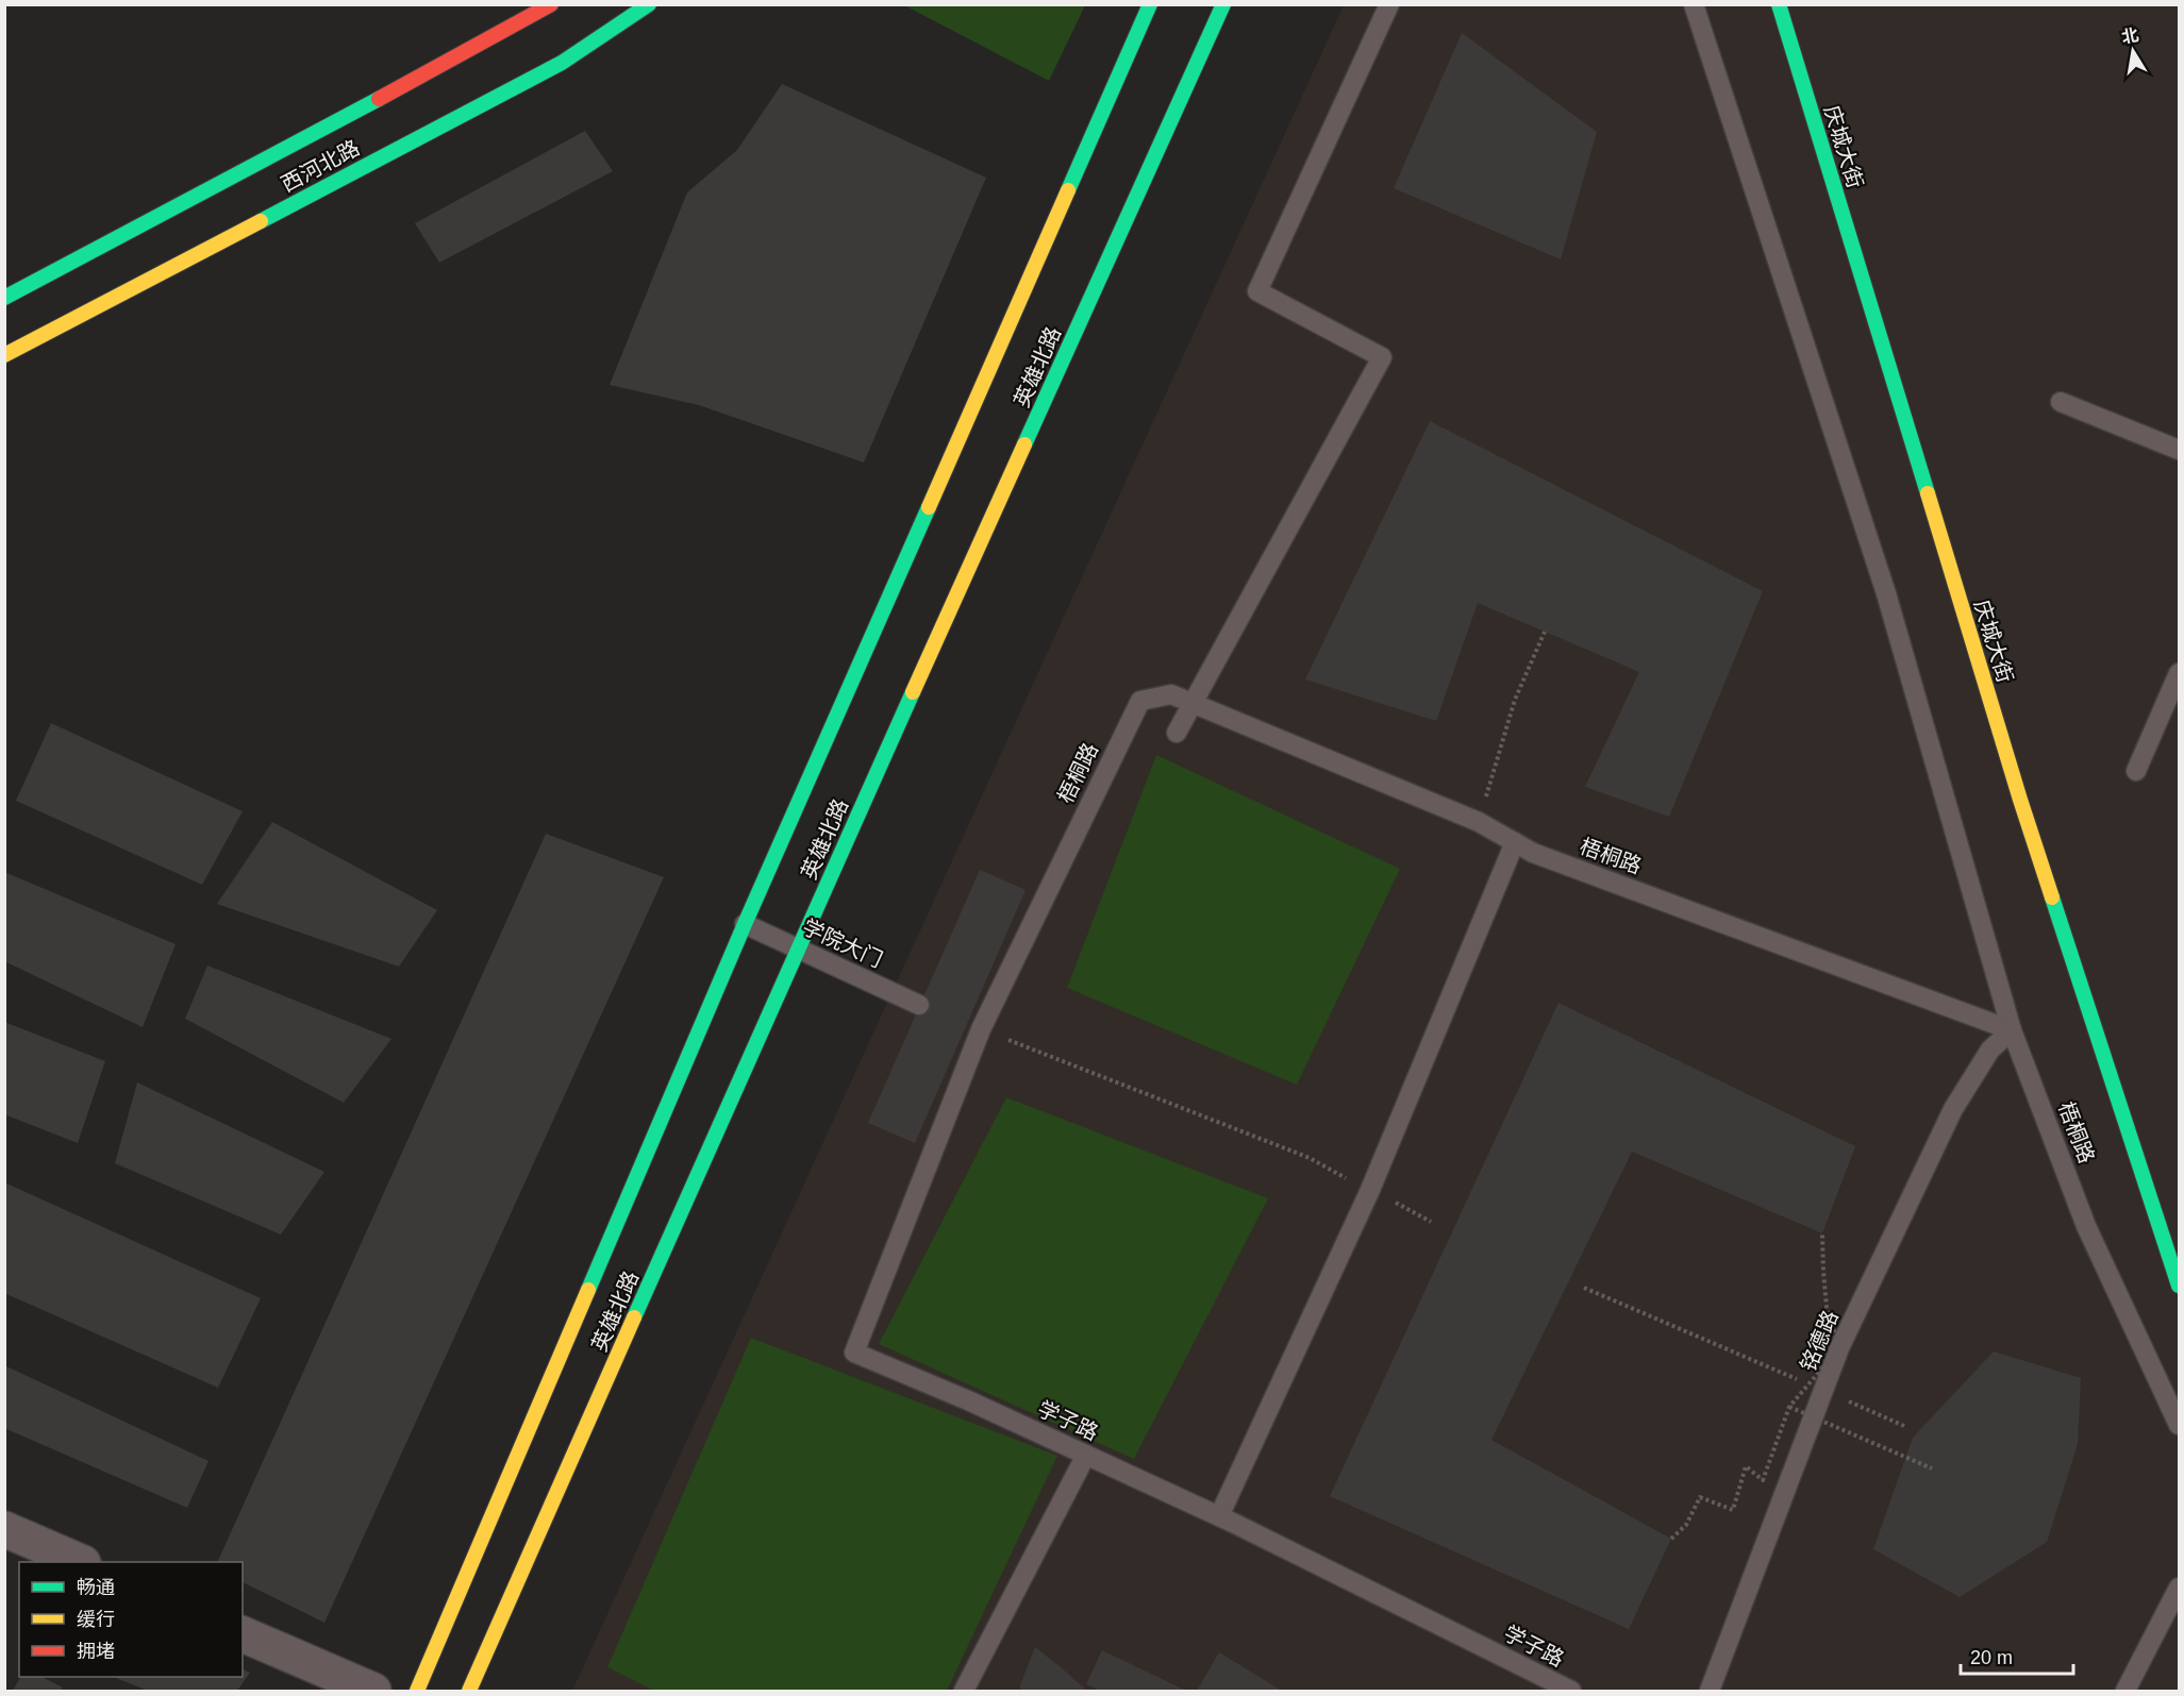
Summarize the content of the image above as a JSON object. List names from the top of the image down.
{
  "streets": {
    "main road": ["庆城大街", "西河北路", "英雄北路"],
    "lane": [
      "梧桐路",
      "学院大门",
      "铭德路",
      "学子路"
    ]
  },
  "crossings": [
    ["英雄北路", "学院大门"],
    ["梧桐路", "铭德路"],
    ["梧桐路", "学子路"]
  ],
  "legend": ["畅通", "缓行", "拥堵"],
  "scale_bar": "20 m",
  "north": "top"
}
